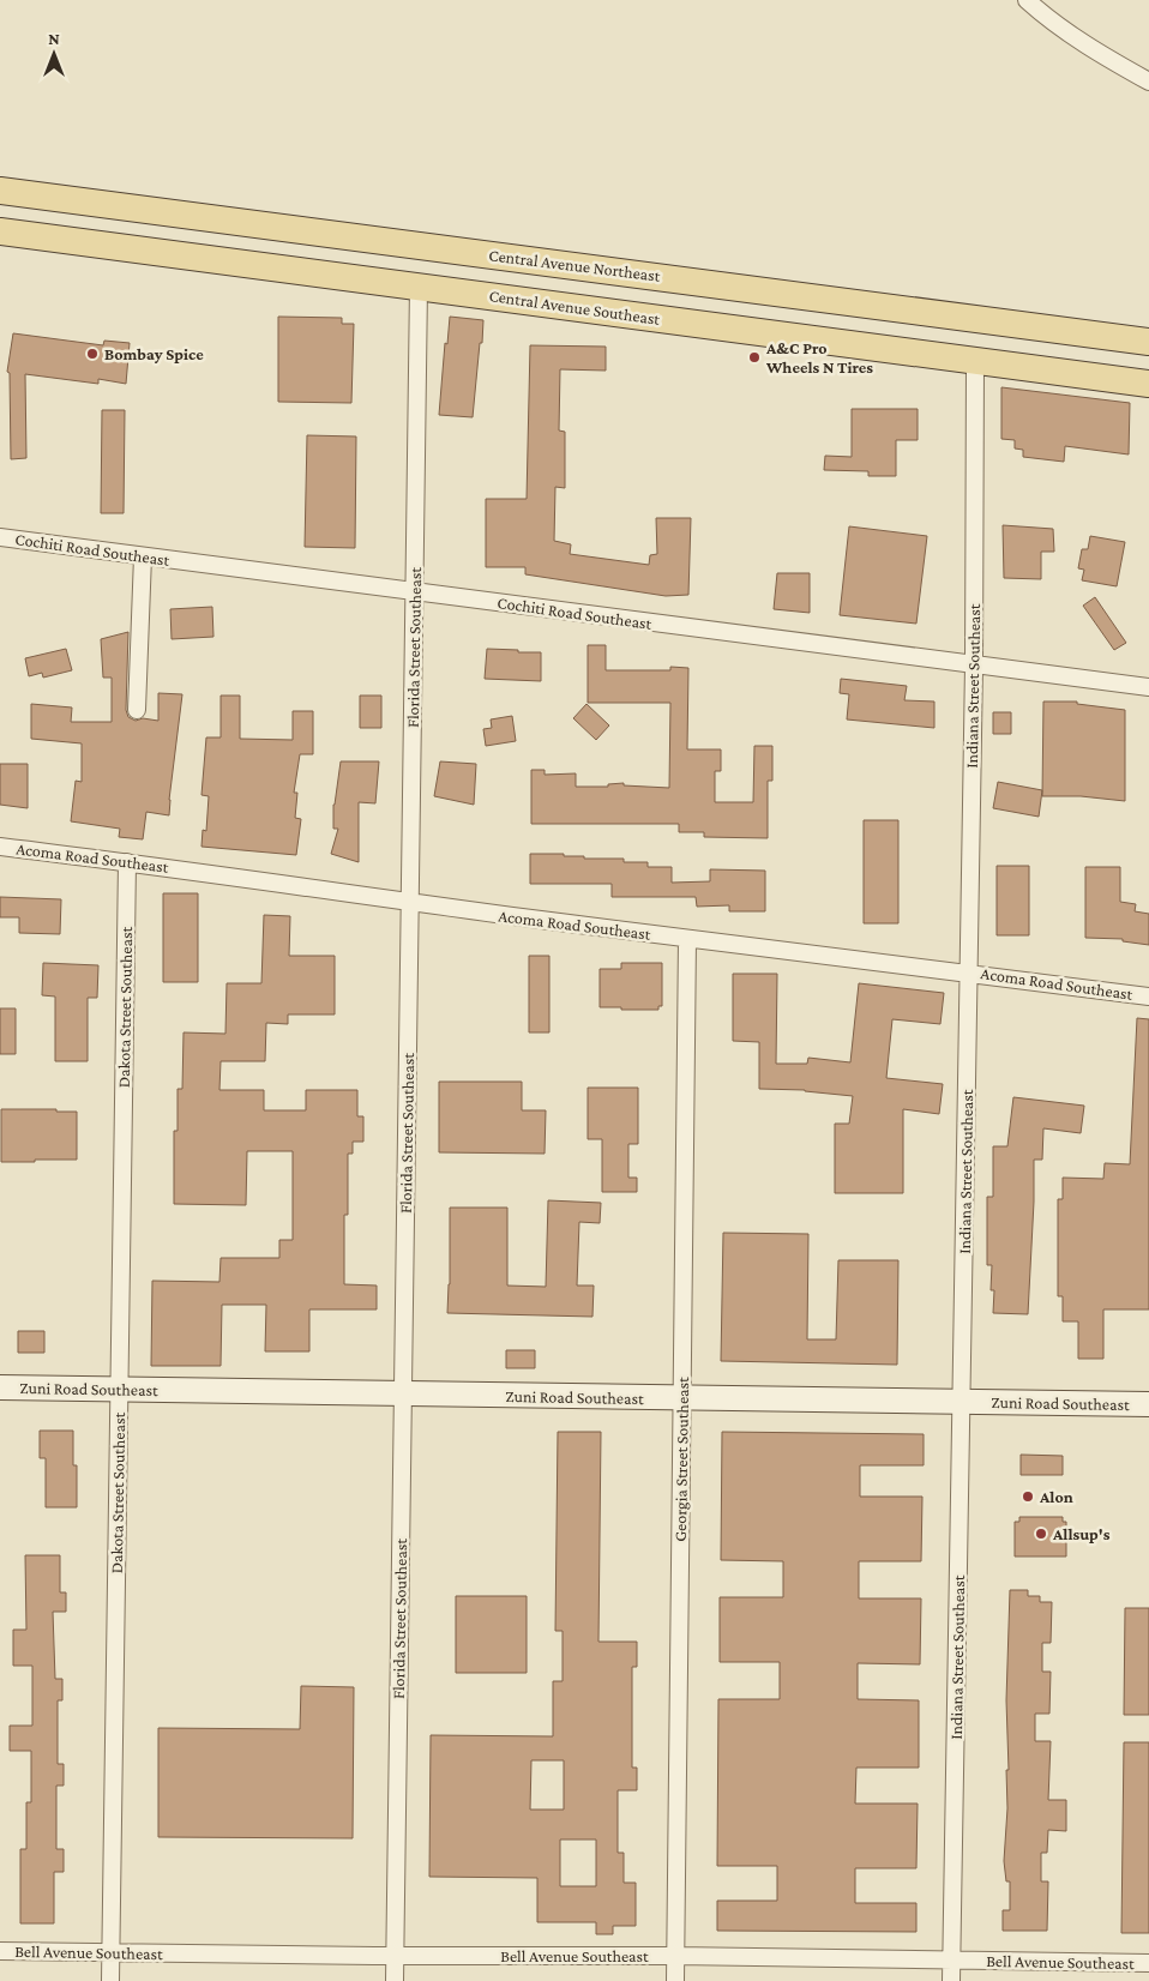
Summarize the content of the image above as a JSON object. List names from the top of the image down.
{
  "streets": {
    "main road": ["Central Avenue Northeast", "Central Avenue Southeast"],
    "street": [
      "Cochiti Road Southeast",
      "Florida Street Southeast",
      "Indiana Street Southeast",
      "Acoma Road Southeast",
      "Dakota Street Southeast",
      "Zuni Road Southeast",
      "Georgia Street Southeast",
      "Bell Avenue Southeast"
    ]
  },
  "crossings": [
    ["Central Avenue Southeast", "Florida Street Southeast"],
    ["Central Avenue Southeast", "Indiana Street Southeast"],
    ["Cochiti Road Southeast", "Florida Street Southeast"],
    ["Cochiti Road Southeast", "Indiana Street Southeast"],
    ["Florida Street Southeast", "Acoma Road Southeast"],
    ["Florida Street Southeast", "Zuni Road Southeast"],
    ["Florida Street Southeast", "Bell Avenue Southeast"],
    ["Indiana Street Southeast", "Acoma Road Southeast"],
    ["Indiana Street Southeast", "Zuni Road Southeast"],
    ["Indiana Street Southeast", "Bell Avenue Southeast"],
    ["Acoma Road Southeast", "Dakota Street Southeast"],
    ["Acoma Road Southeast", "Georgia Street Southeast"],
    ["Dakota Street Southeast", "Zuni Road Southeast"],
    ["Dakota Street Southeast", "Bell Avenue Southeast"],
    ["Zuni Road Southeast", "Georgia Street Southeast"],
    ["Georgia Street Southeast", "Bell Avenue Southeast"]
  ],
  "places": [
    "Bombay Spice",
    "A&C Pro Wheels N Tires",
    "Alon",
    "Allsup's"
  ],
  "north": "top"
}
